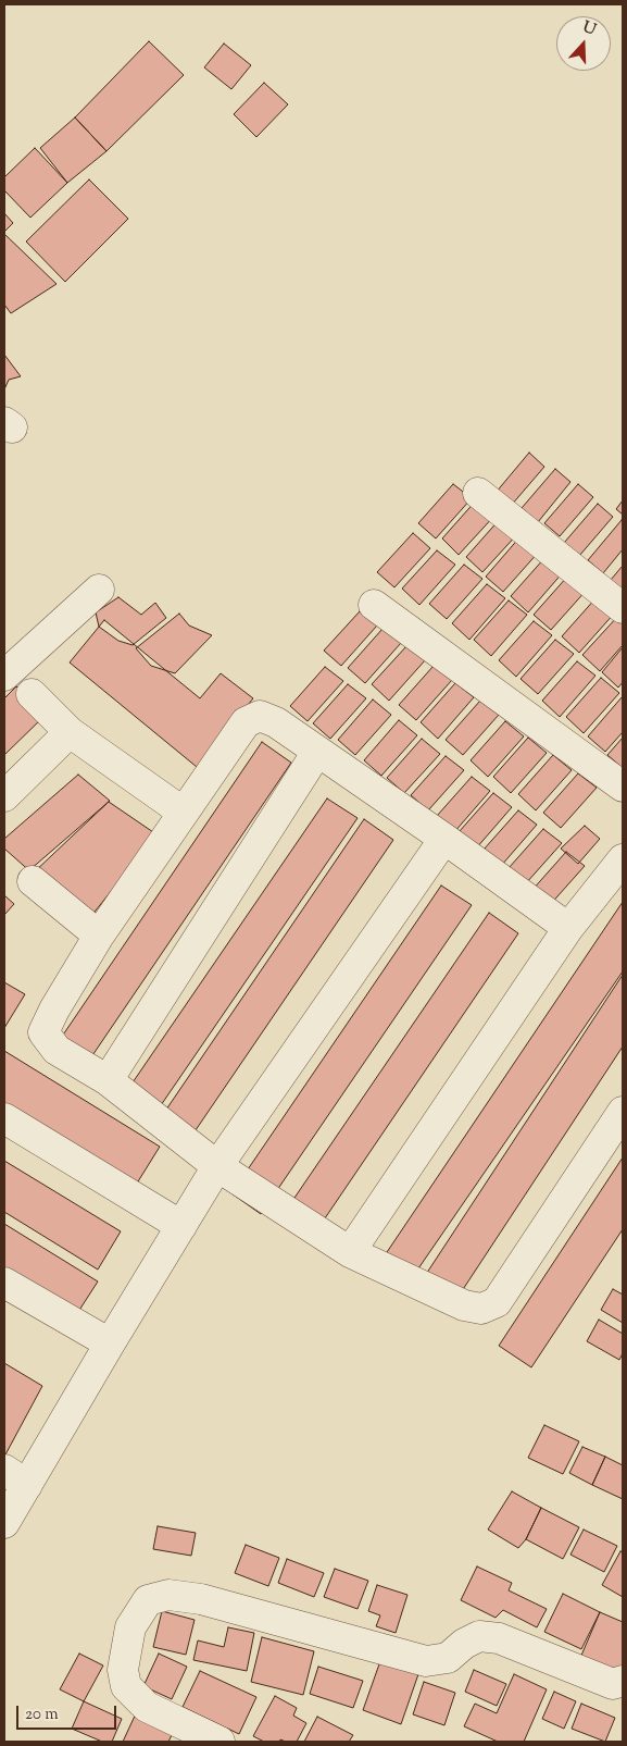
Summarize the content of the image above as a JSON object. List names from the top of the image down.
{
  "scale_bar": "20 m",
  "north": "top"
}
